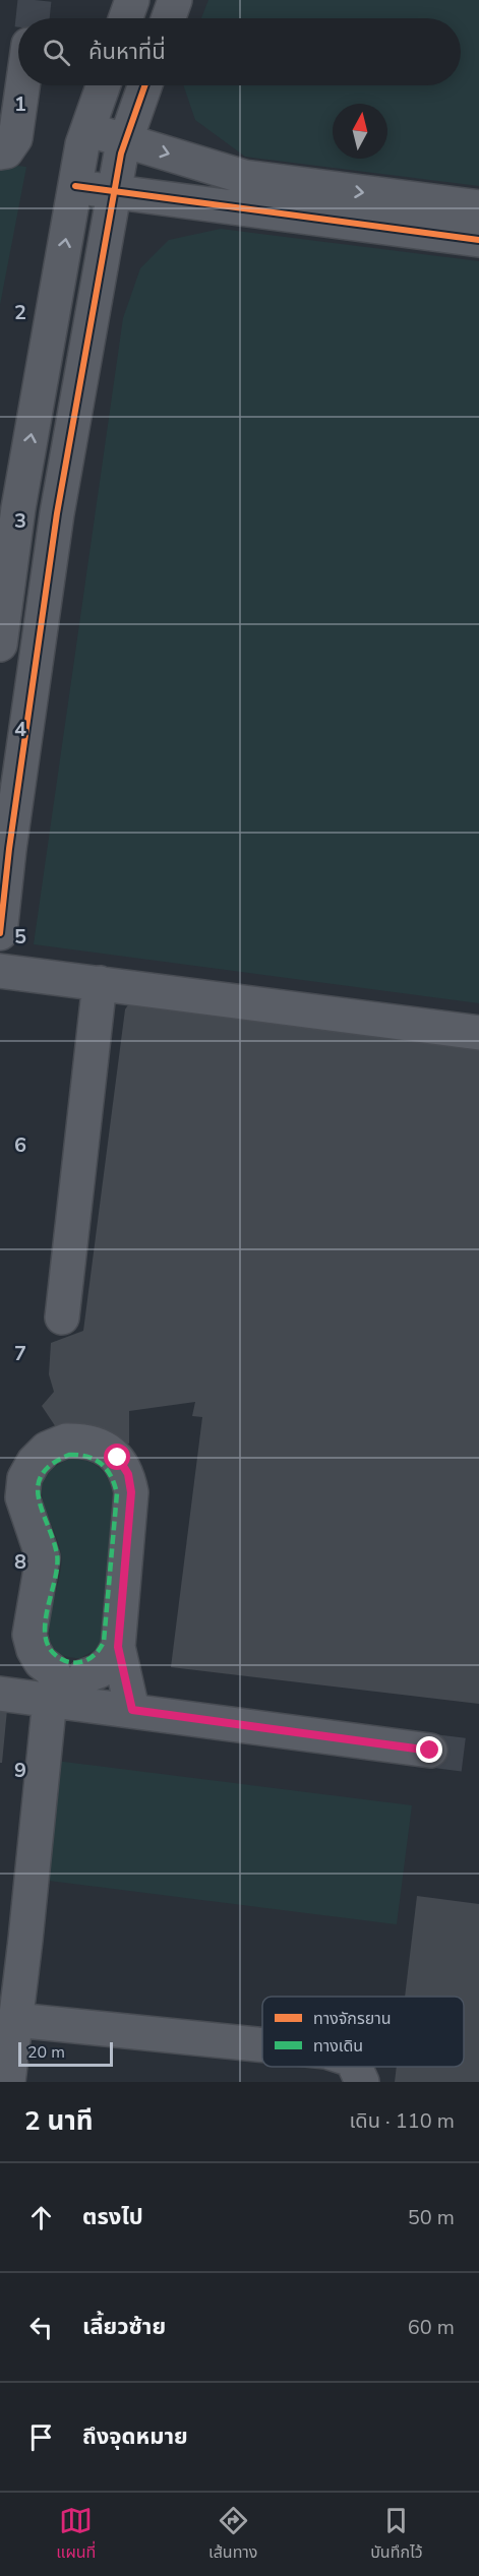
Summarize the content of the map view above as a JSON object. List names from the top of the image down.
{
  "legend": ["ทางจักรยาน", "ทางเดิน"],
  "scale_bar": "20 m",
  "north": "top",
  "page": {
    "search": "ค้นหาที่นี่",
    "scale": "20 m",
    "heading": ["2 นาที", "เดิน · 110 m"],
    "list": [
      ["ตรงไป", "50 m"],
      ["เลี้ยวซ้าย", "60 m"],
      "ถึงจุดหมาย"
    ],
    "nav": ["แผนที่", "เส้นทาง", "บันทึกไว้"]
  },
  "grid": {
    "rows": [
      "1",
      "2",
      "3",
      "4",
      "5",
      "6",
      "7",
      "8",
      "9"
    ]
  }
}
